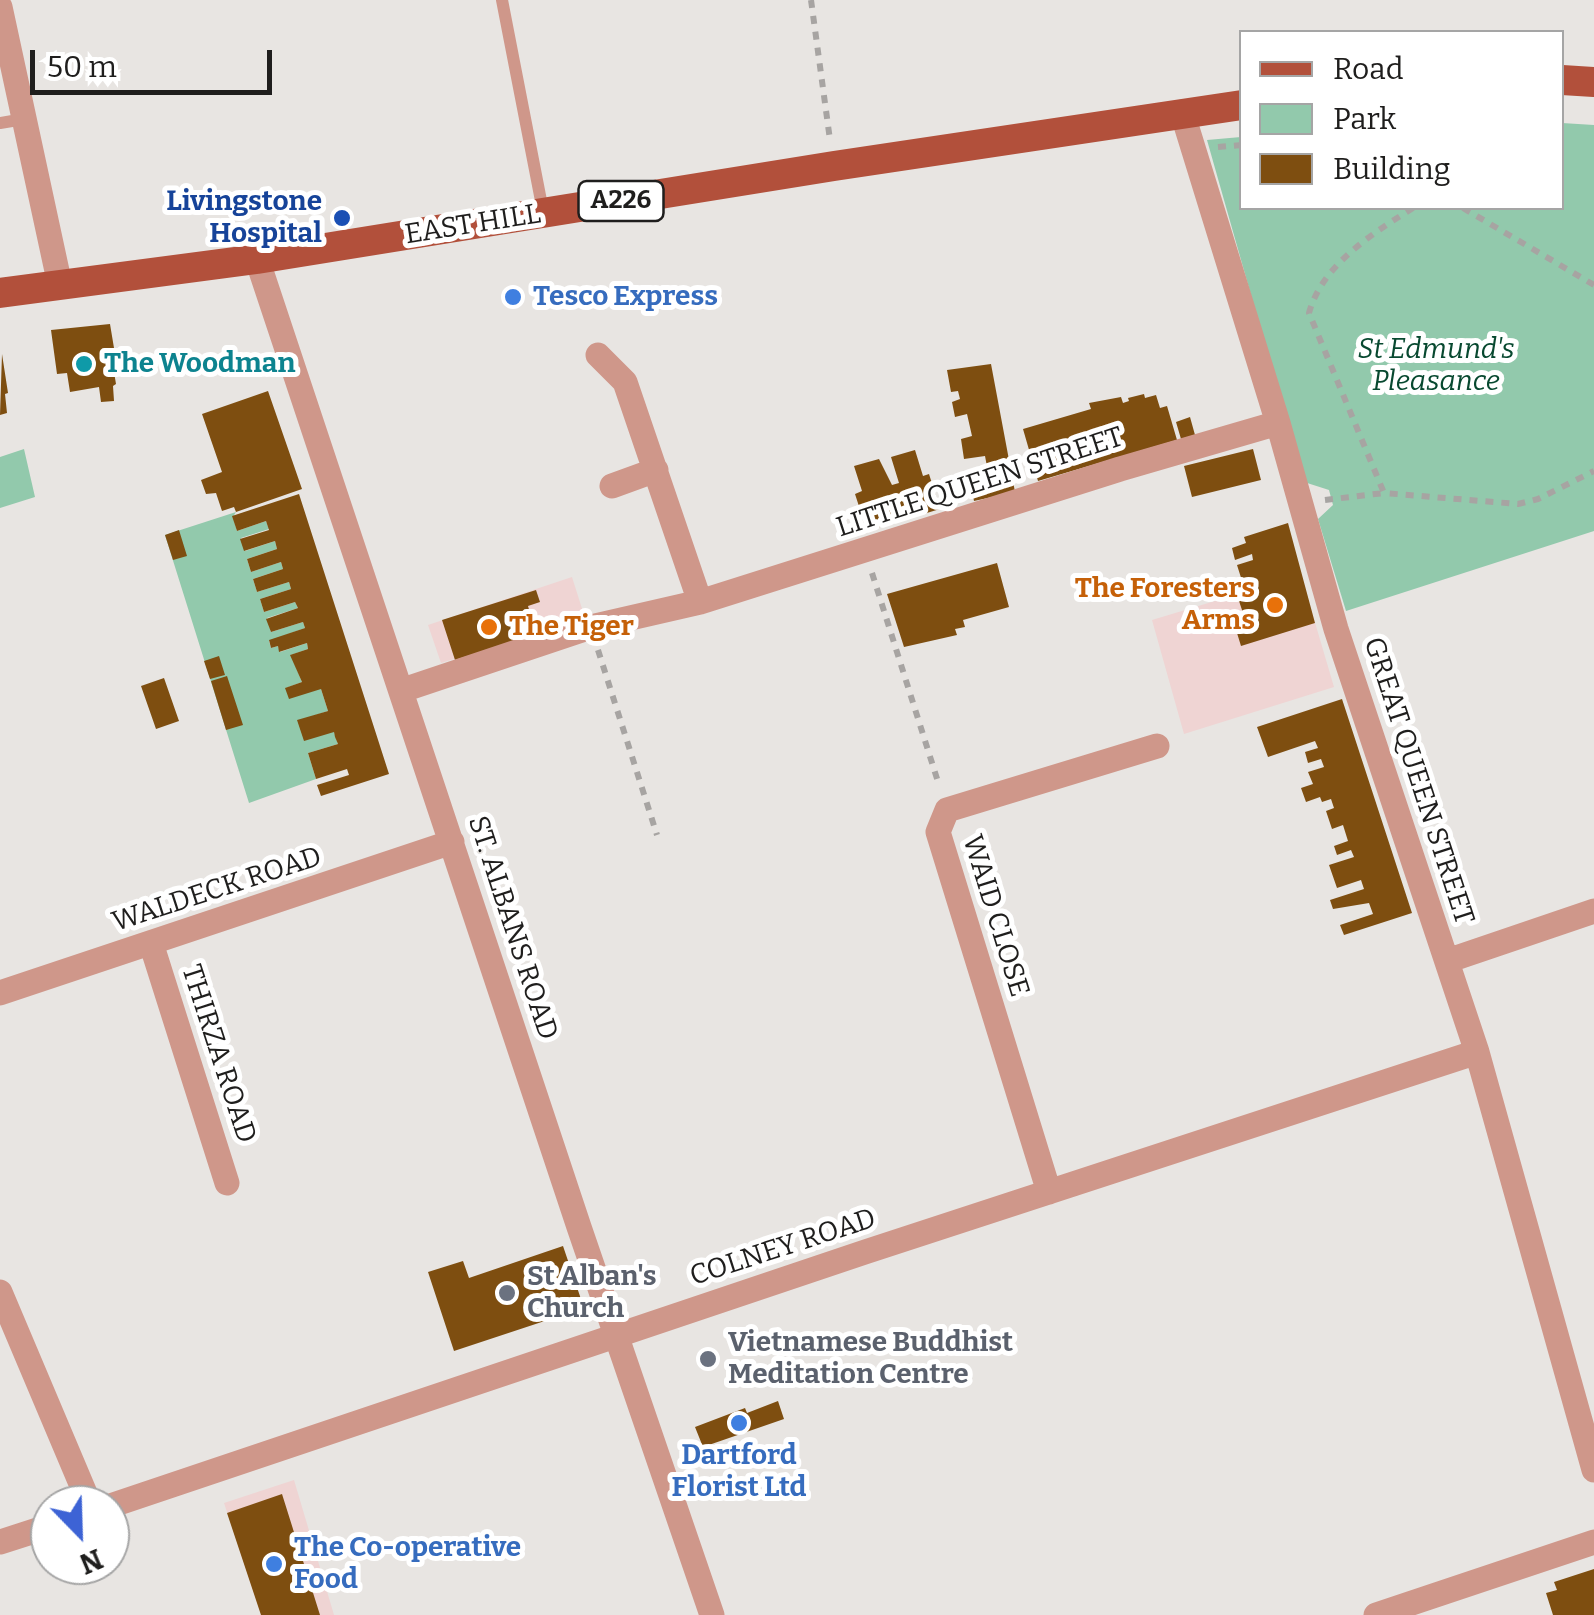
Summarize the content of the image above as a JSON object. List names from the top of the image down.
{
  "streets": {
    "main road": ["A226", "EAST HILL"],
    "street": [
      "LITTLE QUEEN STREET",
      "GREAT QUEEN STREET",
      "WALDECK ROAD",
      "WAID CLOSE",
      "ST. ALBANS ROAD",
      "THIRZA ROAD",
      "COLNEY ROAD"
    ]
  },
  "crossings": [
    ["EAST HILL", "GREAT QUEEN STREET"],
    ["EAST HILL", "ST. ALBANS ROAD"],
    ["LITTLE QUEEN STREET", "GREAT QUEEN STREET"],
    ["LITTLE QUEEN STREET", "ST. ALBANS ROAD"],
    ["GREAT QUEEN STREET", "COLNEY ROAD"],
    ["WALDECK ROAD", "ST. ALBANS ROAD"],
    ["WALDECK ROAD", "THIRZA ROAD"],
    ["WAID CLOSE", "COLNEY ROAD"],
    ["ST. ALBANS ROAD", "COLNEY ROAD"]
  ],
  "parks": ["St Edmund's Pleasance"],
  "places": [
    "Livingstone Hospital",
    "Tesco Express",
    "The Woodman",
    "The Foresters Arms",
    "The Tiger",
    "St Alban's Church",
    "Vietnamese Buddhist Meditation Centre",
    "Dartford Florist Ltd",
    "The Co-operative Food"
  ],
  "legend": ["Road", "Park", "Building"],
  "scale_bar": "50 m",
  "north": "bottom right"
}
